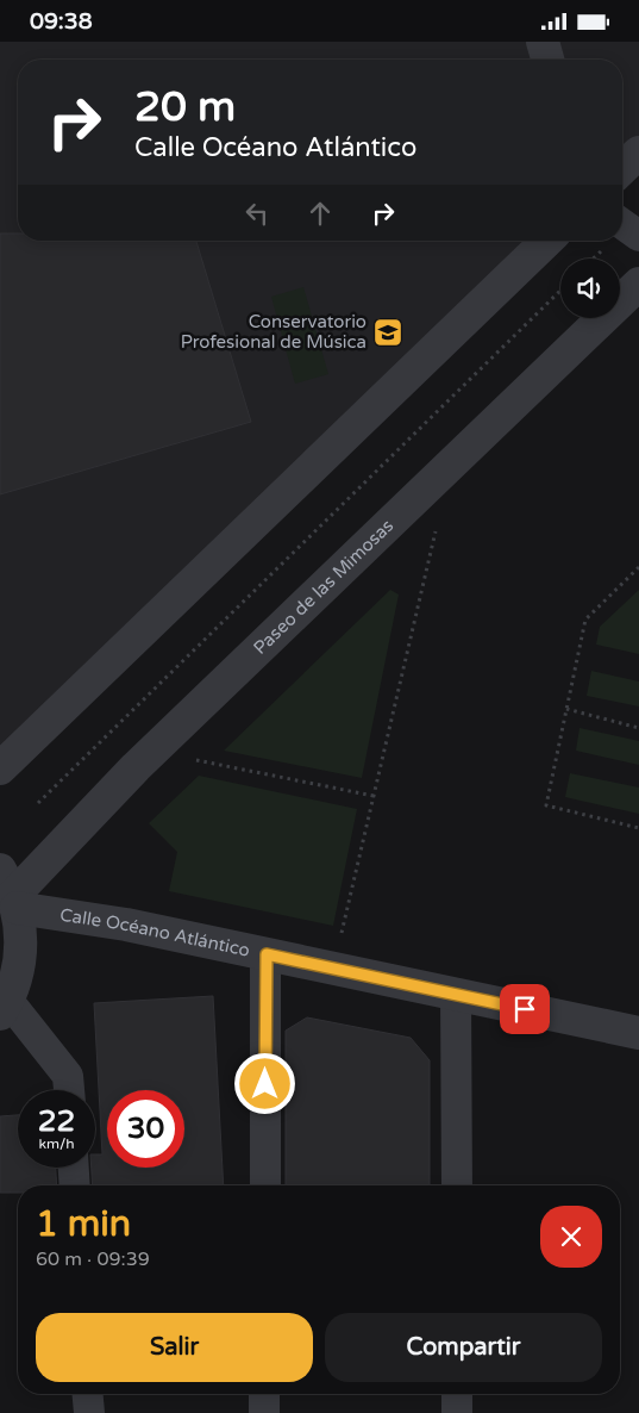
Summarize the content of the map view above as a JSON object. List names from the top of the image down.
{
  "streets": {
    "street": ["Paseo de las Mimosas", "Calle Océano Atlántico"]
  },
  "crossings": [
    ["Paseo de las Mimosas", "Calle Océano Atlántico"]
  ],
  "places": {
    "school or university": ["Conservatorio Profesional de Música"]
  },
  "page": {
    "status": "09:38",
    "turn": ["20 m", "Calle Océano Atlántico"],
    "speed": "22 km/h",
    "limit": "30",
    "heading": ["1 min", "60 m · 09:39"],
    "buttons": ["Salir", "Compartir"]
  }
}
